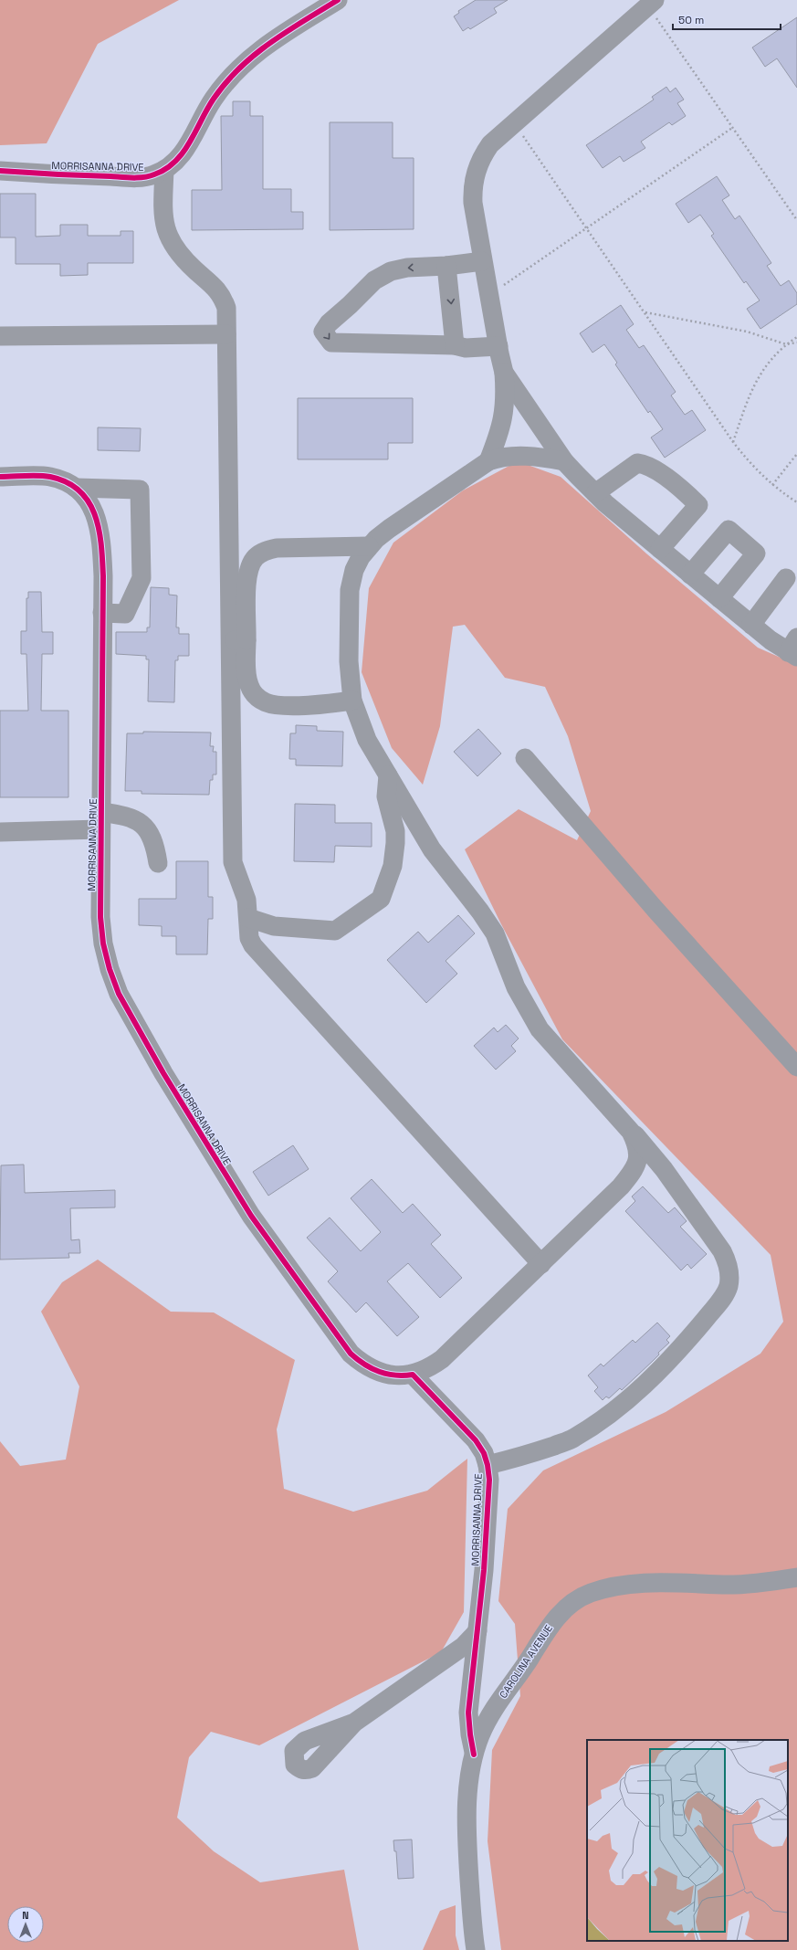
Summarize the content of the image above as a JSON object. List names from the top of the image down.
{
  "streets": {
    "street": ["MORRISANNA DRIVE", "CAROLINA AVENUE"]
  },
  "crossings": [
    ["MORRISANNA DRIVE", "CAROLINA AVENUE"]
  ],
  "scale_bar": "50 m",
  "north": "top"
}
